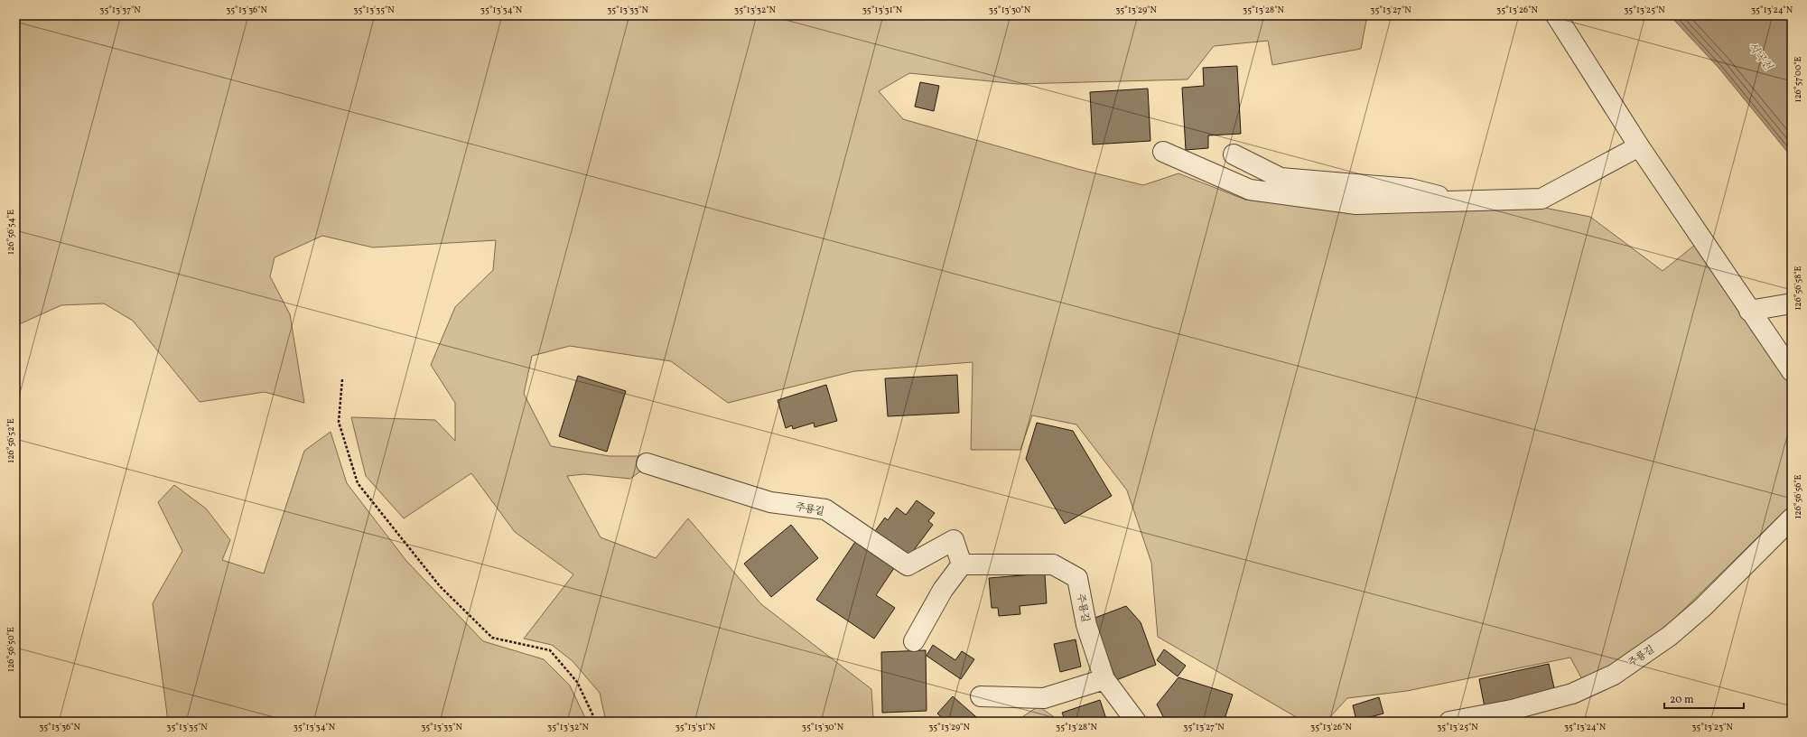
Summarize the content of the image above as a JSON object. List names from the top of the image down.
{
  "streets": {
    "street": ["주룡길"]
  },
  "water": ["석곡천"],
  "scale_bar": "20 m",
  "coordinates": [
    "35°13'37\"N",
    "35°13'36\"N",
    "35°13'35\"N",
    "35°13'34\"N",
    "35°13'33\"N",
    "35°13'32\"N",
    "35°13'31\"N",
    "35°13'30\"N",
    "35°13'29\"N",
    "35°13'28\"N",
    "35°13'27\"N",
    "35°13'26\"N",
    "35°13'25\"N",
    "35°13'24\"N",
    "126°57'00\"E",
    "126°56'54\"E",
    "126°56'58\"E",
    "126°56'52\"E",
    "126°56'56\"E",
    "126°56'50\"E",
    "35°13'23\"N"
  ]
}
